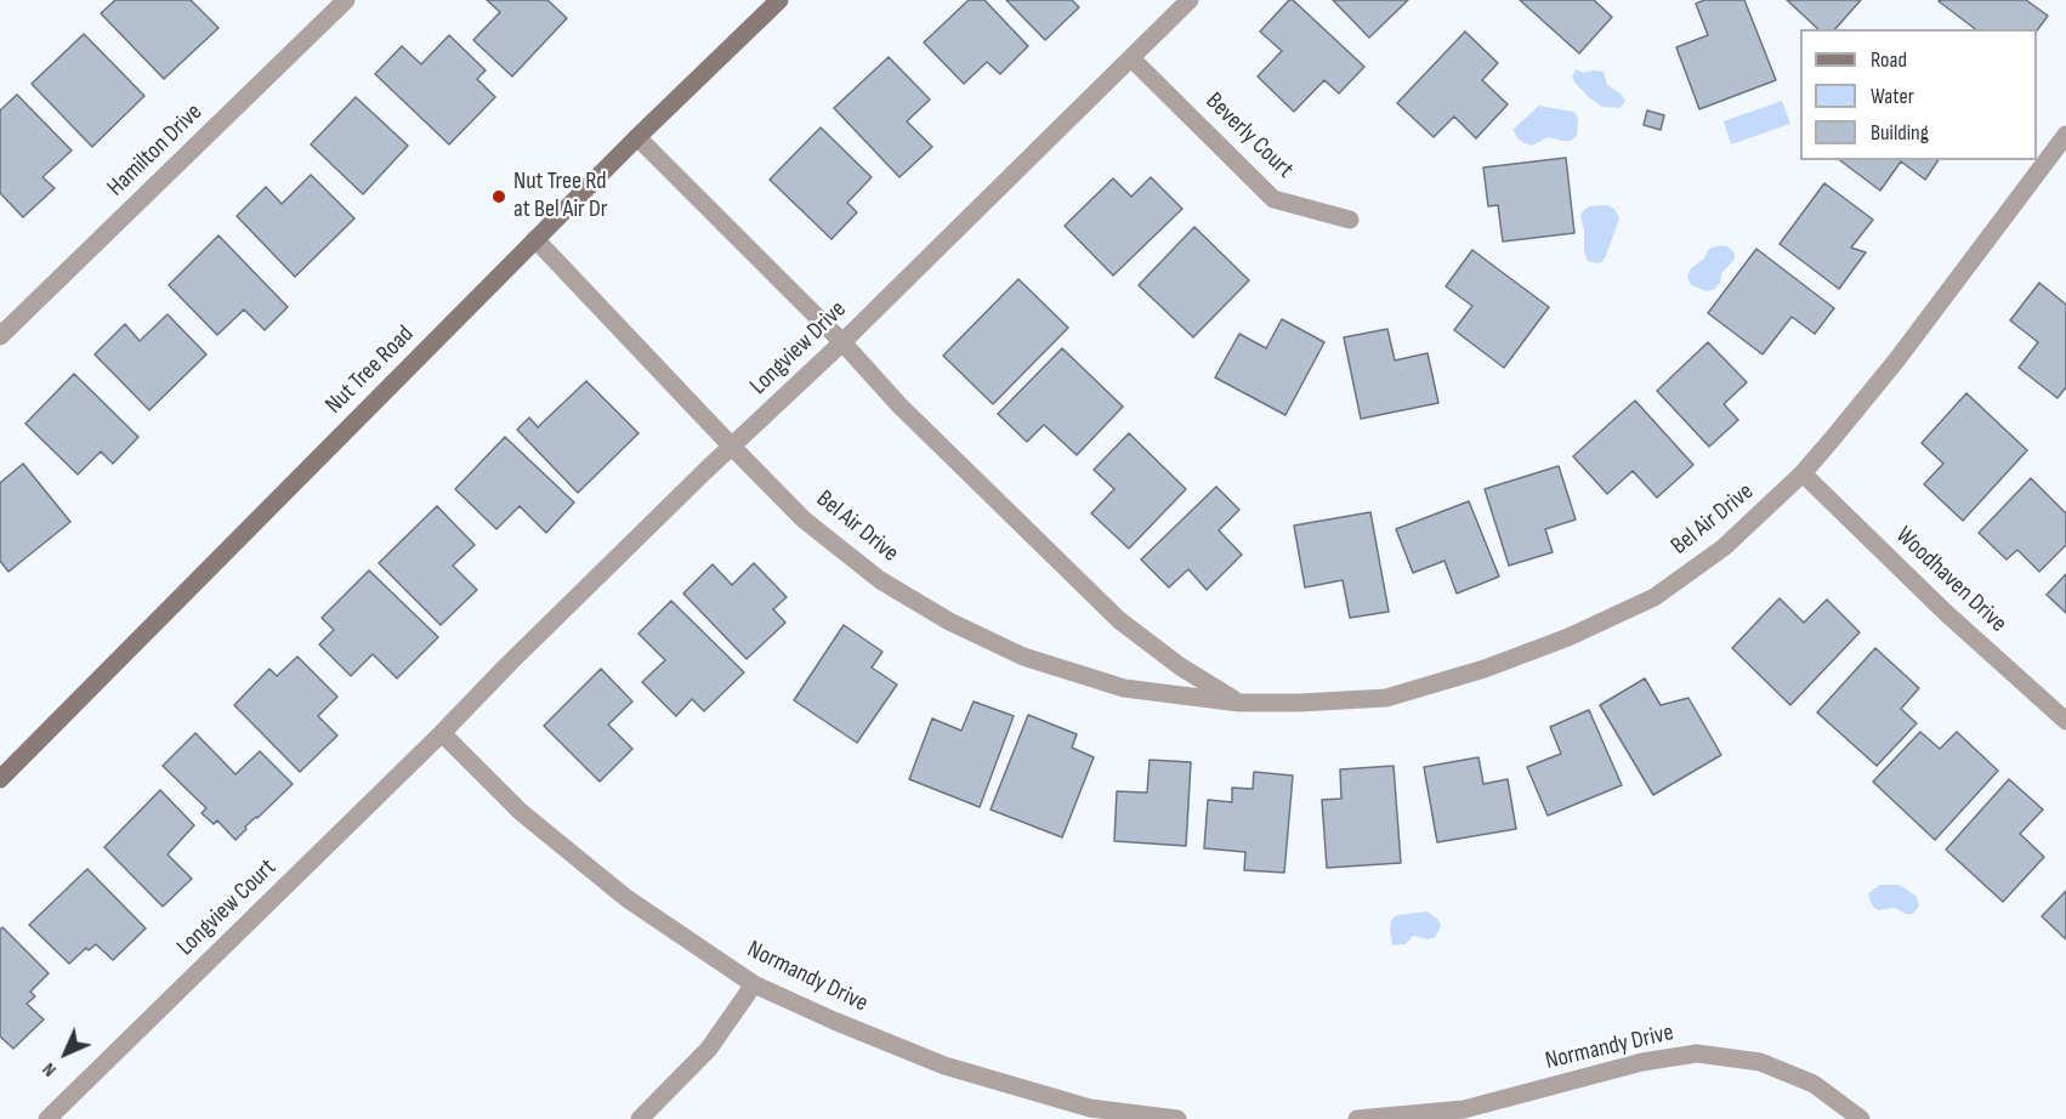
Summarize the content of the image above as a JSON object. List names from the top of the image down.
{
  "streets": {
    "main road": ["Nut Tree Road"],
    "street": [
      "Beverly Court",
      "Hamilton Drive",
      "Longview Drive",
      "Bel Air Drive",
      "Woodhaven Drive",
      "Longview Court",
      "Normandy Drive"
    ]
  },
  "crossings": [
    ["Beverly Court", "Longview Drive"],
    ["Longview Drive", "Bel Air Drive"],
    ["Longview Drive", "Longview Court"],
    ["Longview Drive", "Normandy Drive"],
    ["Nut Tree Road", "Bel Air Drive"],
    ["Bel Air Drive", "Woodhaven Drive"],
    ["Longview Court", "Normandy Drive"]
  ],
  "places": ["Nut Tree Rd at Bel Air Dr"],
  "legend": ["Road", "Water", "Building"],
  "north": "bottom left"
}
